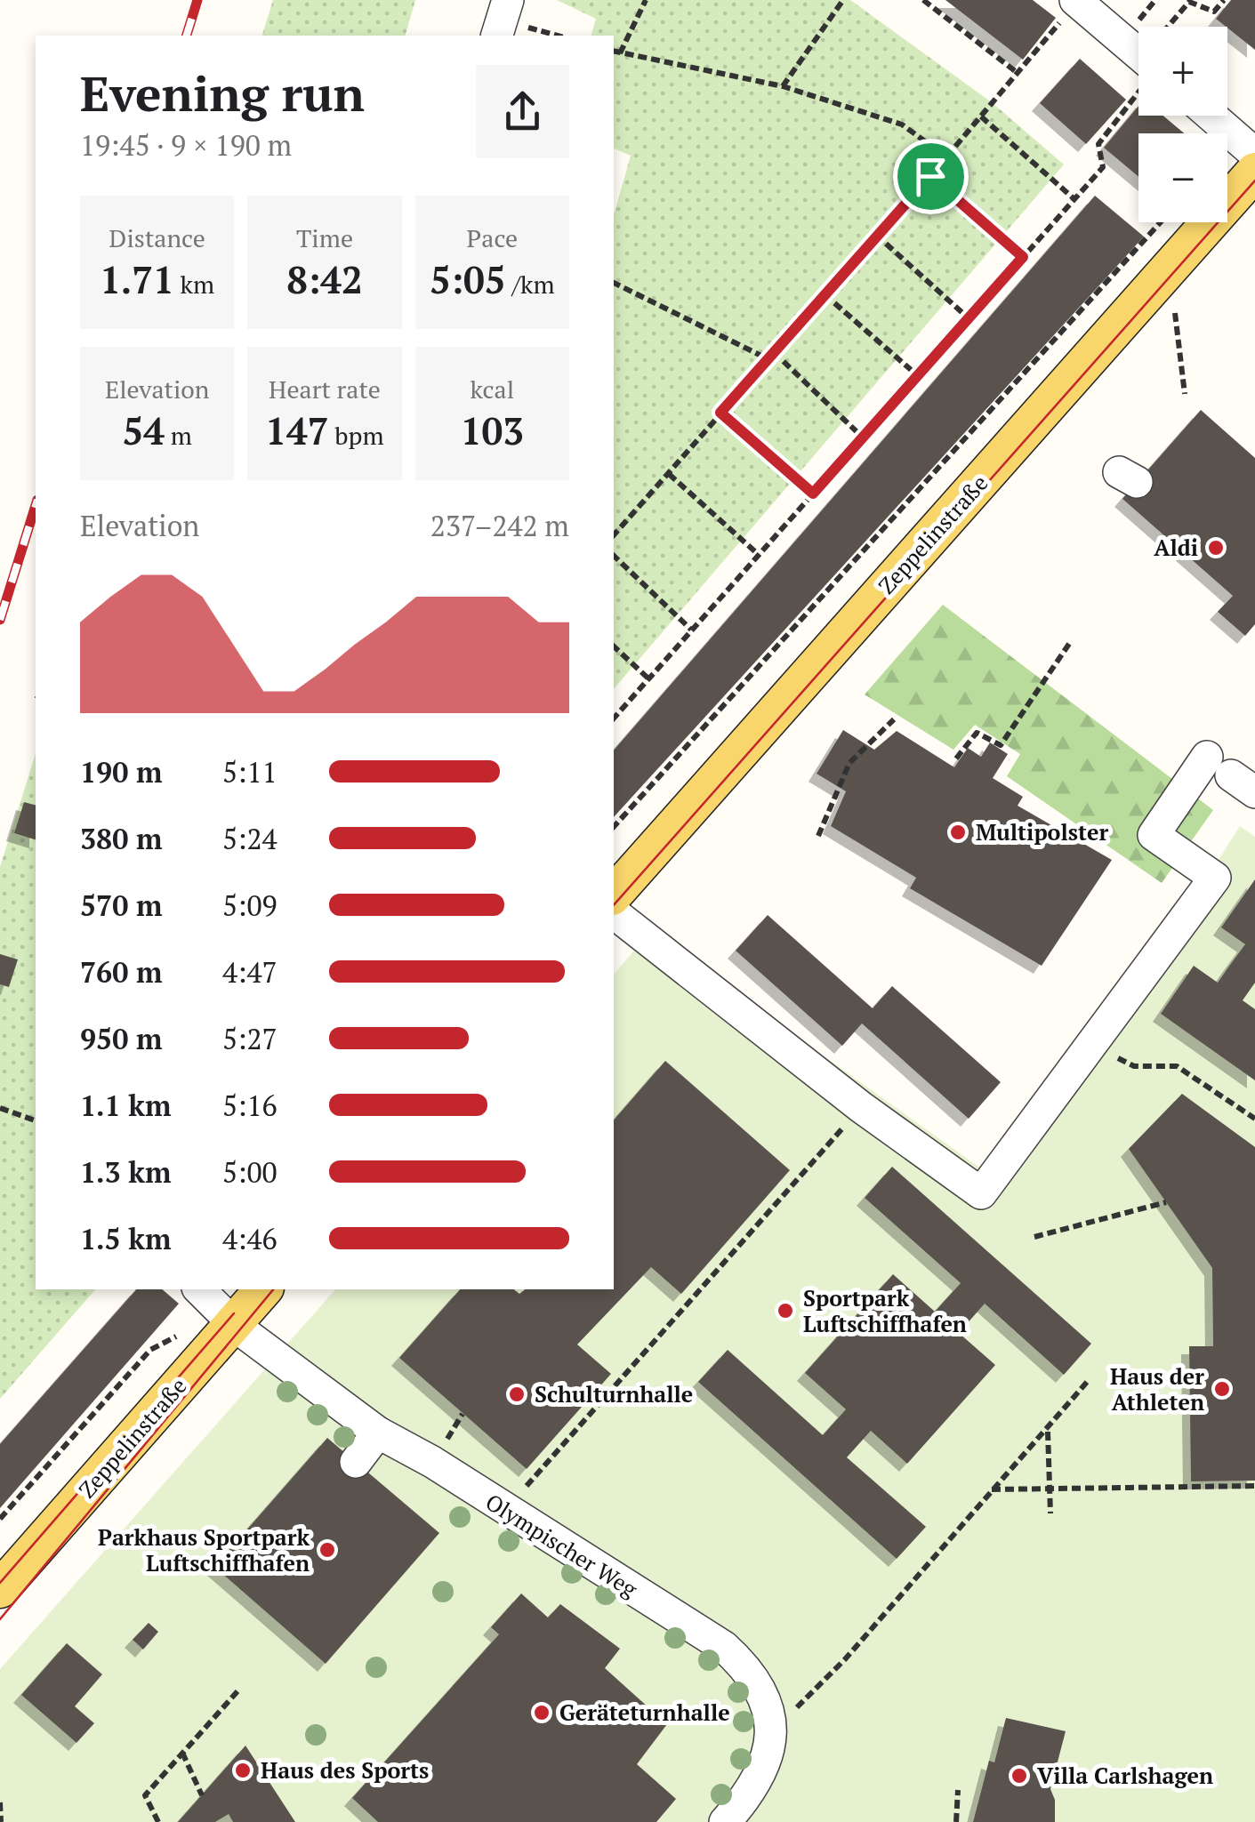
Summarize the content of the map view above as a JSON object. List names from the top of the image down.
{
  "streets": {
    "main road": ["Zeppelinstraße"],
    "street": ["Olympischer Weg"]
  },
  "crossings": [
    ["Zeppelinstraße", "Olympischer Weg"]
  ],
  "places": [
    "Aldi",
    "Multipolster",
    "Sportpark Luftschiffhafen",
    "Haus der Athleten",
    "Schulturnhalle",
    "Parkhaus Sportpark Luftschiffhafen",
    "Geräteturnhalle",
    "Haus des Sports",
    "Villa Carlshagen"
  ],
  "page": {
    "map_buttons": ["+", "−"],
    "heading": ["Evening run", "19:45 · 9 × 190 m"],
    "stats": [
      ["Distance", "1.71 km"],
      ["Time", "8:42"],
      ["Pace", "5:05 /km"],
      ["Elevation", "54 m"],
      ["Heart rate", "147 bpm"],
      ["kcal", "103"]
    ],
    "chart": ["Elevation", "237–242 m"],
    "list": [
      {
        "name": "190 m",
        "note": "5:11"
      },
      {
        "name": "380 m",
        "note": "5:24"
      },
      {
        "name": "570 m",
        "note": "5:09"
      },
      {
        "name": "760 m",
        "note": "4:47"
      },
      {
        "name": "950 m",
        "note": "5:27"
      },
      {
        "name": "1.1 km",
        "note": "5:16"
      },
      {
        "name": "1.3 km",
        "note": "5:00"
      },
      {
        "name": "1.5 km",
        "note": "4:46"
      }
    ]
  }
}
